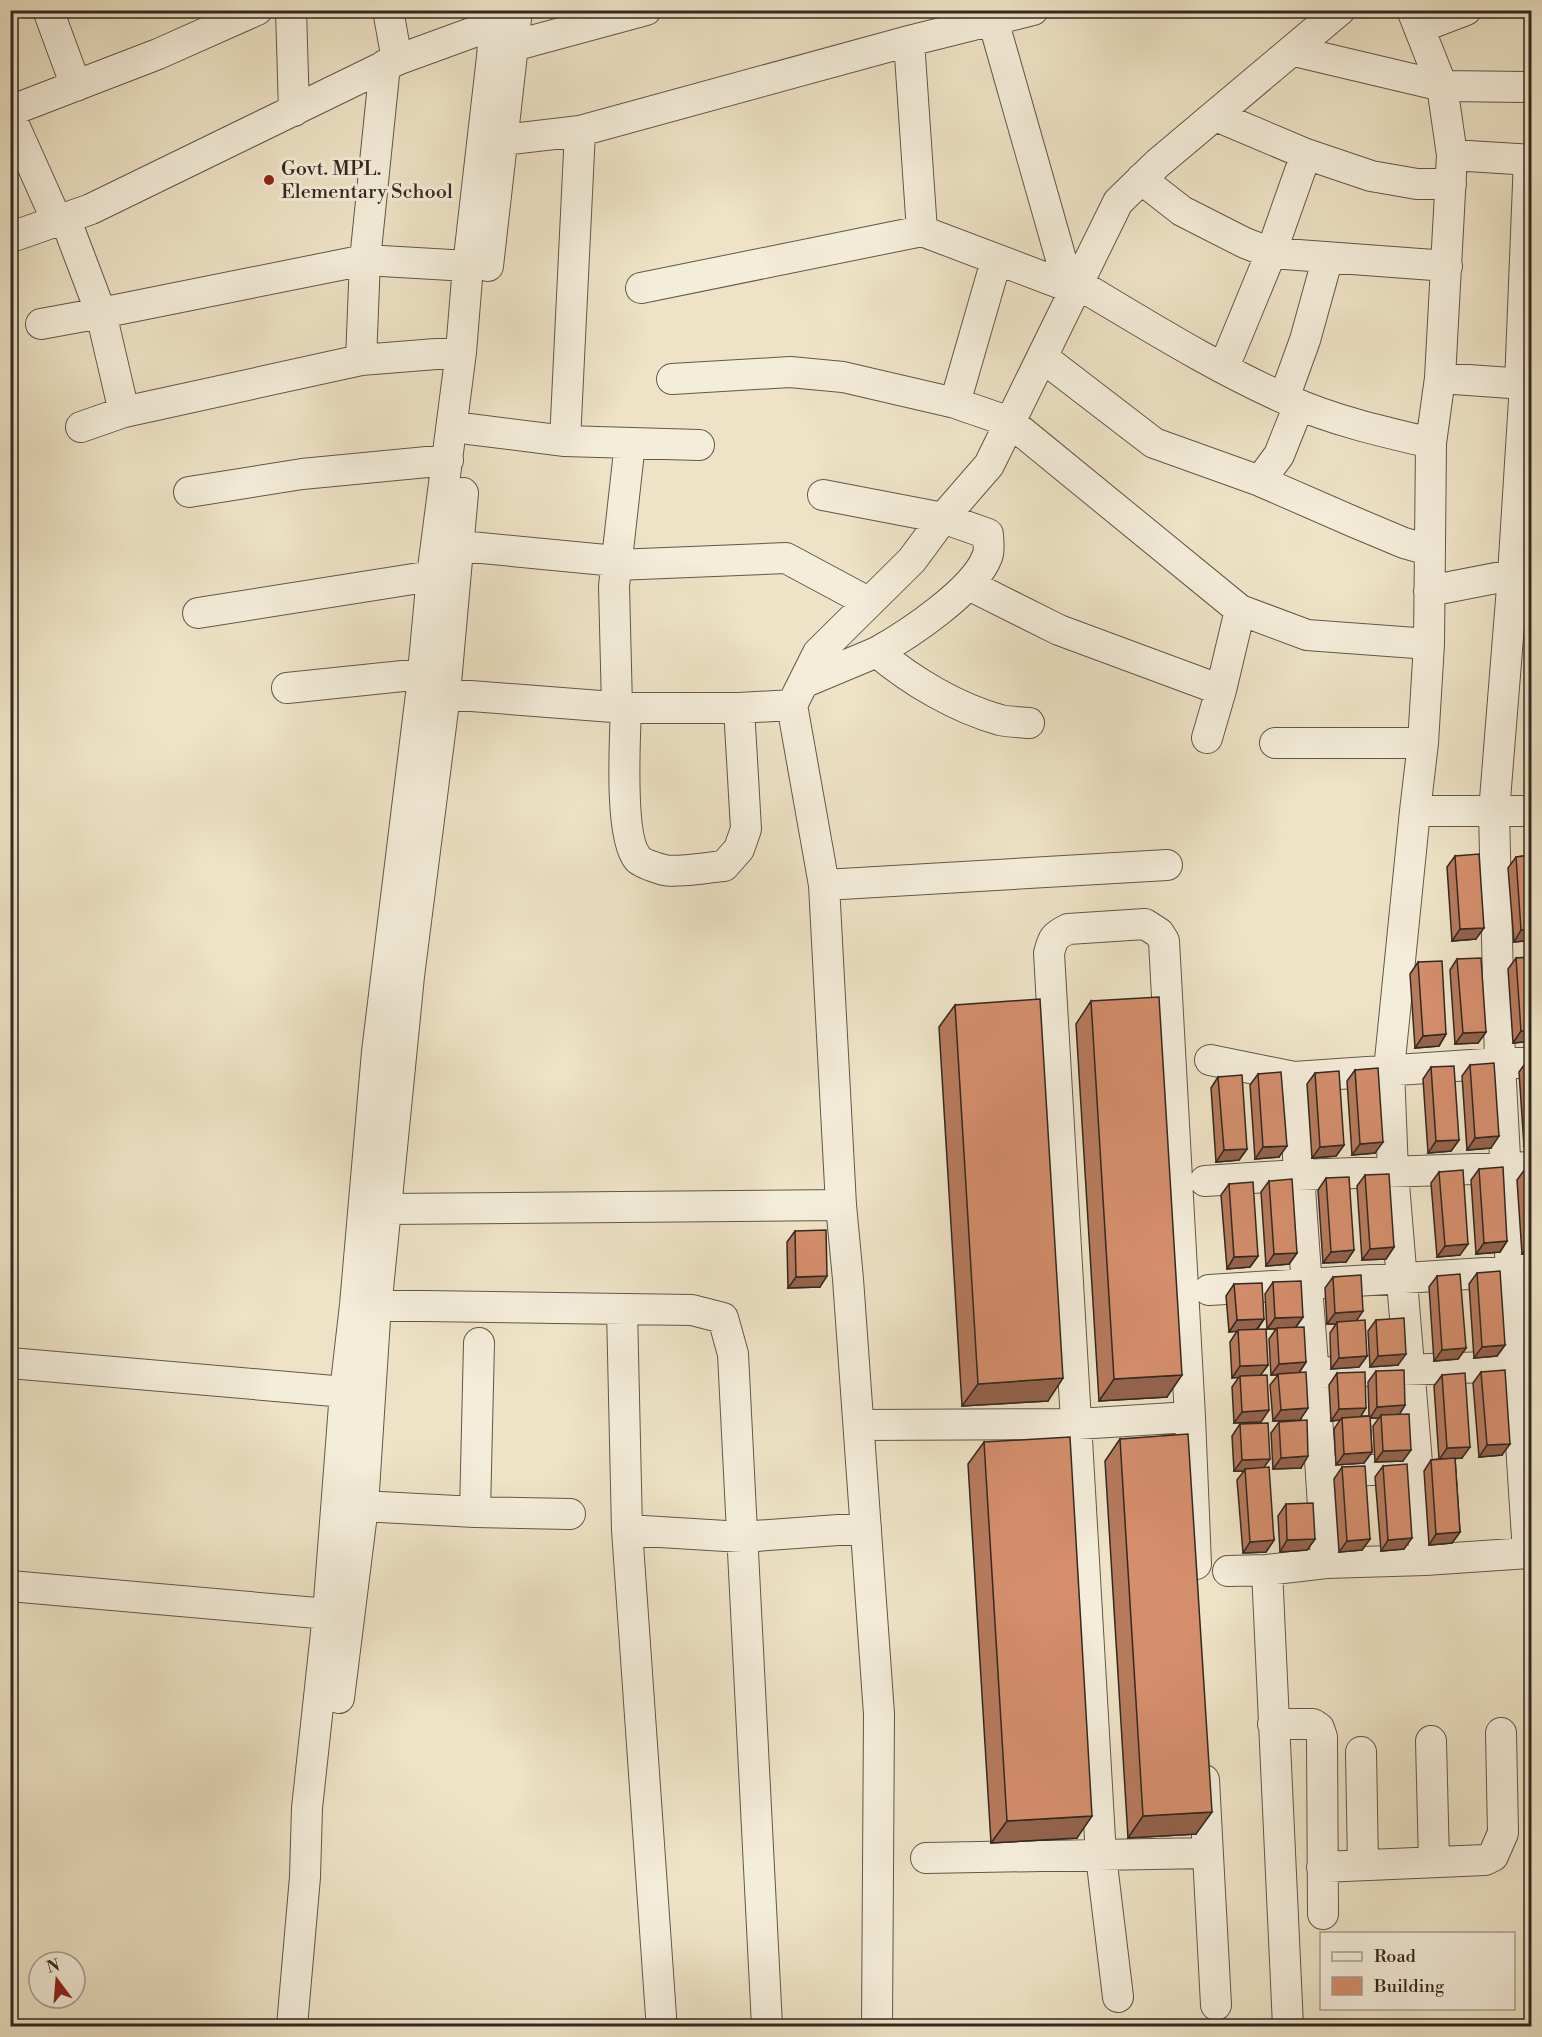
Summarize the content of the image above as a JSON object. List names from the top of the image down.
{
  "places": ["Govt. MPL. Elementary School"],
  "legend": ["Road", "Building"],
  "north": "top"
}
